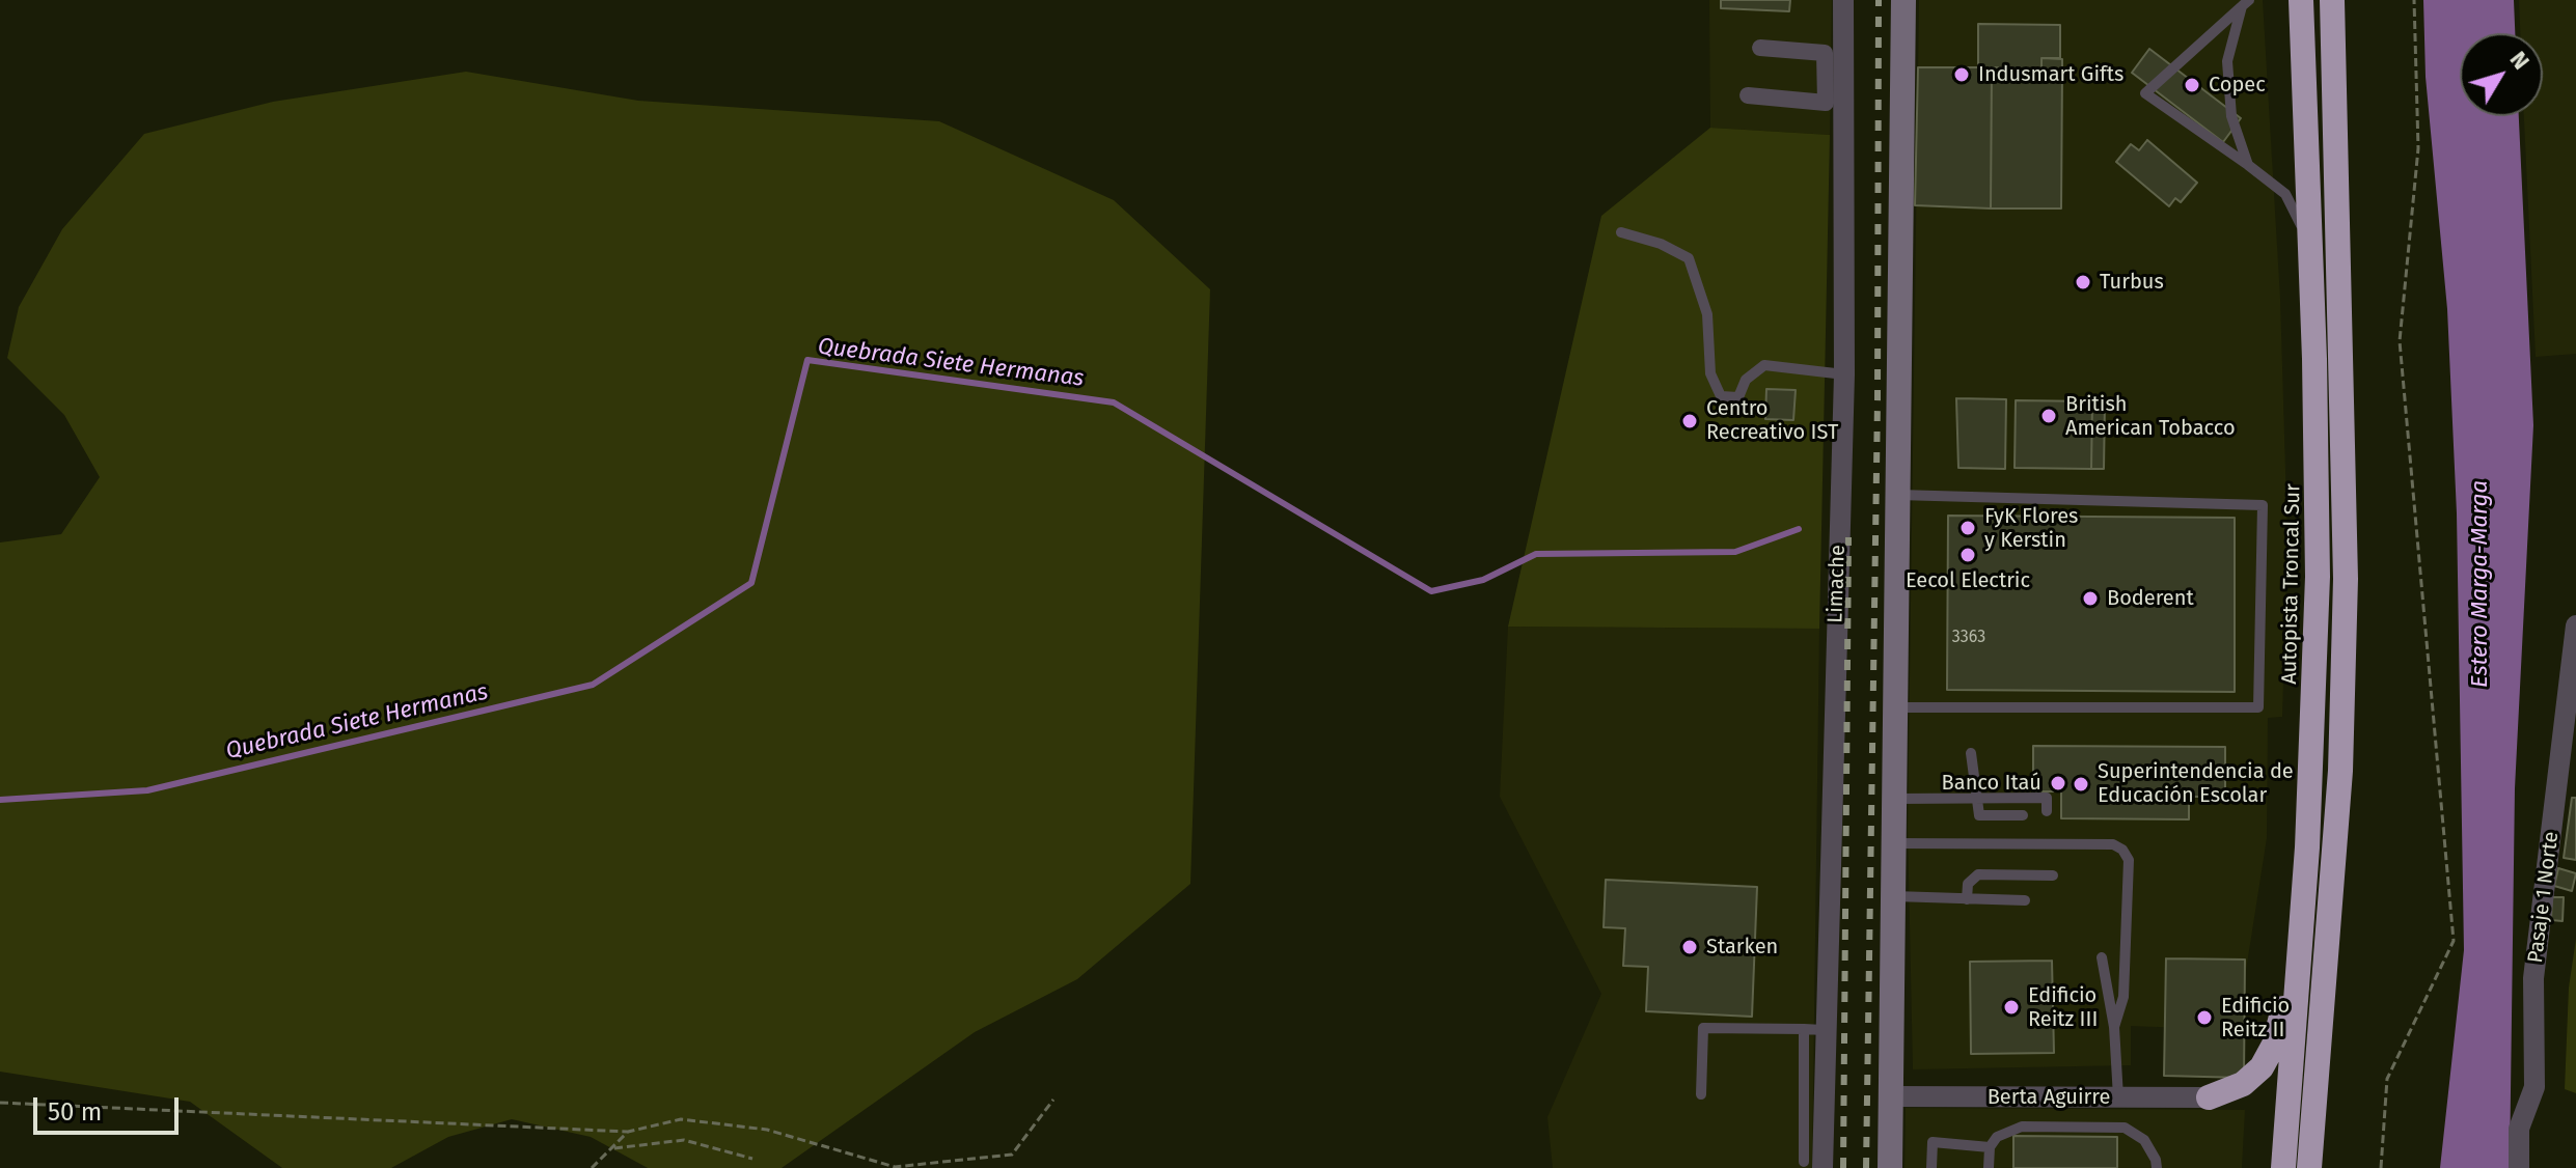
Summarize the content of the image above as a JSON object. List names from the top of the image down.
{
  "streets": {
    "highway": ["Autopista Troncal Sur"],
    "street": ["Limache", "Pasaje 1 Norte", "Berta Aguirre"]
  },
  "water": ["Quebrada Siete Hermanas", "Estero Marga-Marga"],
  "places": [
    "Indusmart Gifts",
    "Copec",
    "Turbus",
    "British American Tobacco",
    "Centro Recreativo IST",
    "FyK Flores y Kerstin",
    "Eecol Electric",
    "Boderent",
    "Banco Itaú",
    "Superintendencia de Educación Escolar",
    "Starken",
    "Edificio Reitz III",
    "Edificio Reitz II"
  ],
  "house_numbers": ["3363"],
  "scale_bar": "50 m",
  "north": "top right"
}
